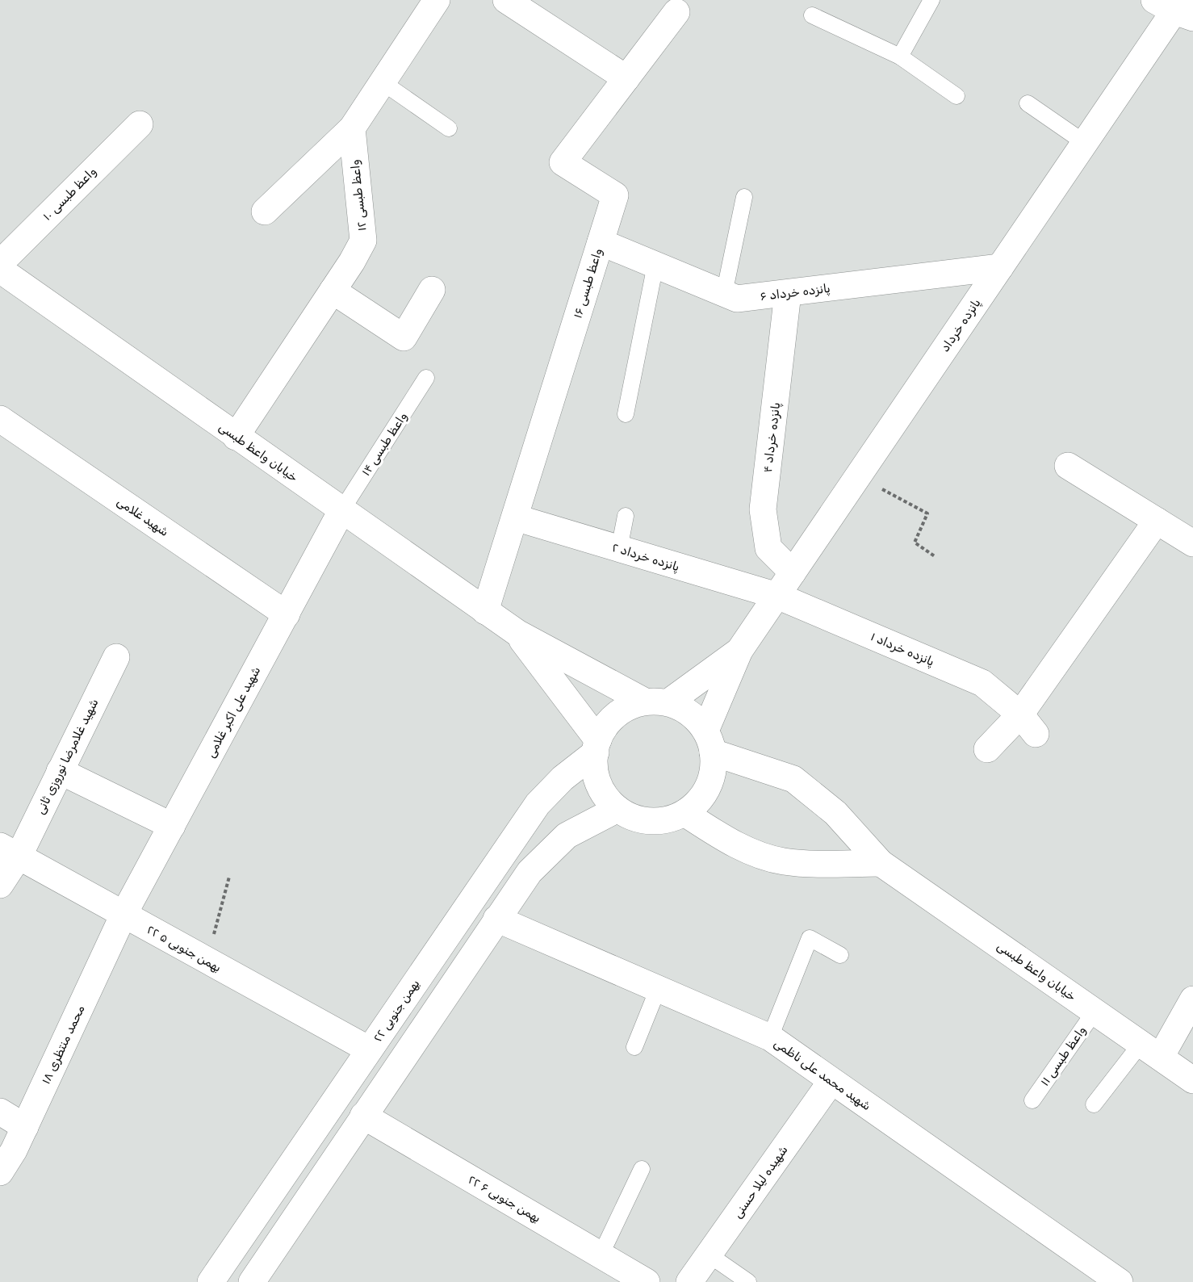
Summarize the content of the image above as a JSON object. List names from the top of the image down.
{
  "streets": {
    "street": [
      "واعظ طبسی ۱۰",
      "واعظ طبسی ۱۲",
      "واعظ طبسی ۱۶",
      "پانزده خرداد ۶",
      "پانزده خرداد",
      "پانزده خرداد ۴",
      "خیابان واعظ طبسی",
      "شهید غلامی",
      "پانزده خرداد ۲",
      "پانزده خرداد ۱",
      "شهید علی اکبر غلامی",
      "شهید غلامرضا نوروزی ثانی",
      "۲۲ بهمن جنوبی ۵",
      "۲۲ بهمن جنوبی",
      "محمد منتظری ۱۸",
      "شهید محمد علی ناظمی",
      "شهیده لیلا حسنی",
      "۲۲ بهمن جنوبی ۶"
    ],
    "lane": ["واعظ طبسی ۱۴", "واعظ طبسی ۱۱"]
  },
  "crossings": [
    ["واعظ طبسی ۱۲", "خیابان واعظ طبسی"],
    ["واعظ طبسی ۱۶", "پانزده خرداد ۶"],
    ["واعظ طبسی ۱۶", "خیابان واعظ طبسی"],
    ["واعظ طبسی ۱۶", "پانزده خرداد ۲"],
    ["پانزده خرداد ۶", "پانزده خرداد"],
    ["پانزده خرداد ۶", "پانزده خرداد ۴"],
    ["پانزده خرداد", "پانزده خرداد ۴"],
    ["پانزده خرداد", "پانزده خرداد ۲"],
    ["پانزده خرداد", "پانزده خرداد ۱"],
    ["واعظ طبسی ۱۴", "خیابان واعظ طبسی"],
    ["واعظ طبسی ۱۴", "شهید علی اکبر غلامی"],
    ["خیابان واعظ طبسی", "شهید علی اکبر غلامی"],
    ["خیابان واعظ طبسی", "۲۲ بهمن جنوبی"],
    ["خیابان واعظ طبسی", "واعظ طبسی ۱۱"],
    ["شهید غلامی", "شهید علی اکبر غلامی"],
    ["پانزده خرداد ۲", "پانزده خرداد ۱"],
    ["شهید علی اکبر غلامی", "۲۲ بهمن جنوبی ۵"],
    ["شهید علی اکبر غلامی", "محمد منتظری ۱۸"],
    ["شهید غلامرضا نوروزی ثانی", "۲۲ بهمن جنوبی ۵"],
    ["۲۲ بهمن جنوبی ۵", "۲۲ بهمن جنوبی"],
    ["۲۲ بهمن جنوبی ۵", "محمد منتظری ۱۸"],
    ["شهید محمد علی ناظمی", "شهیده لیلا حسنی"]
  ]
}
